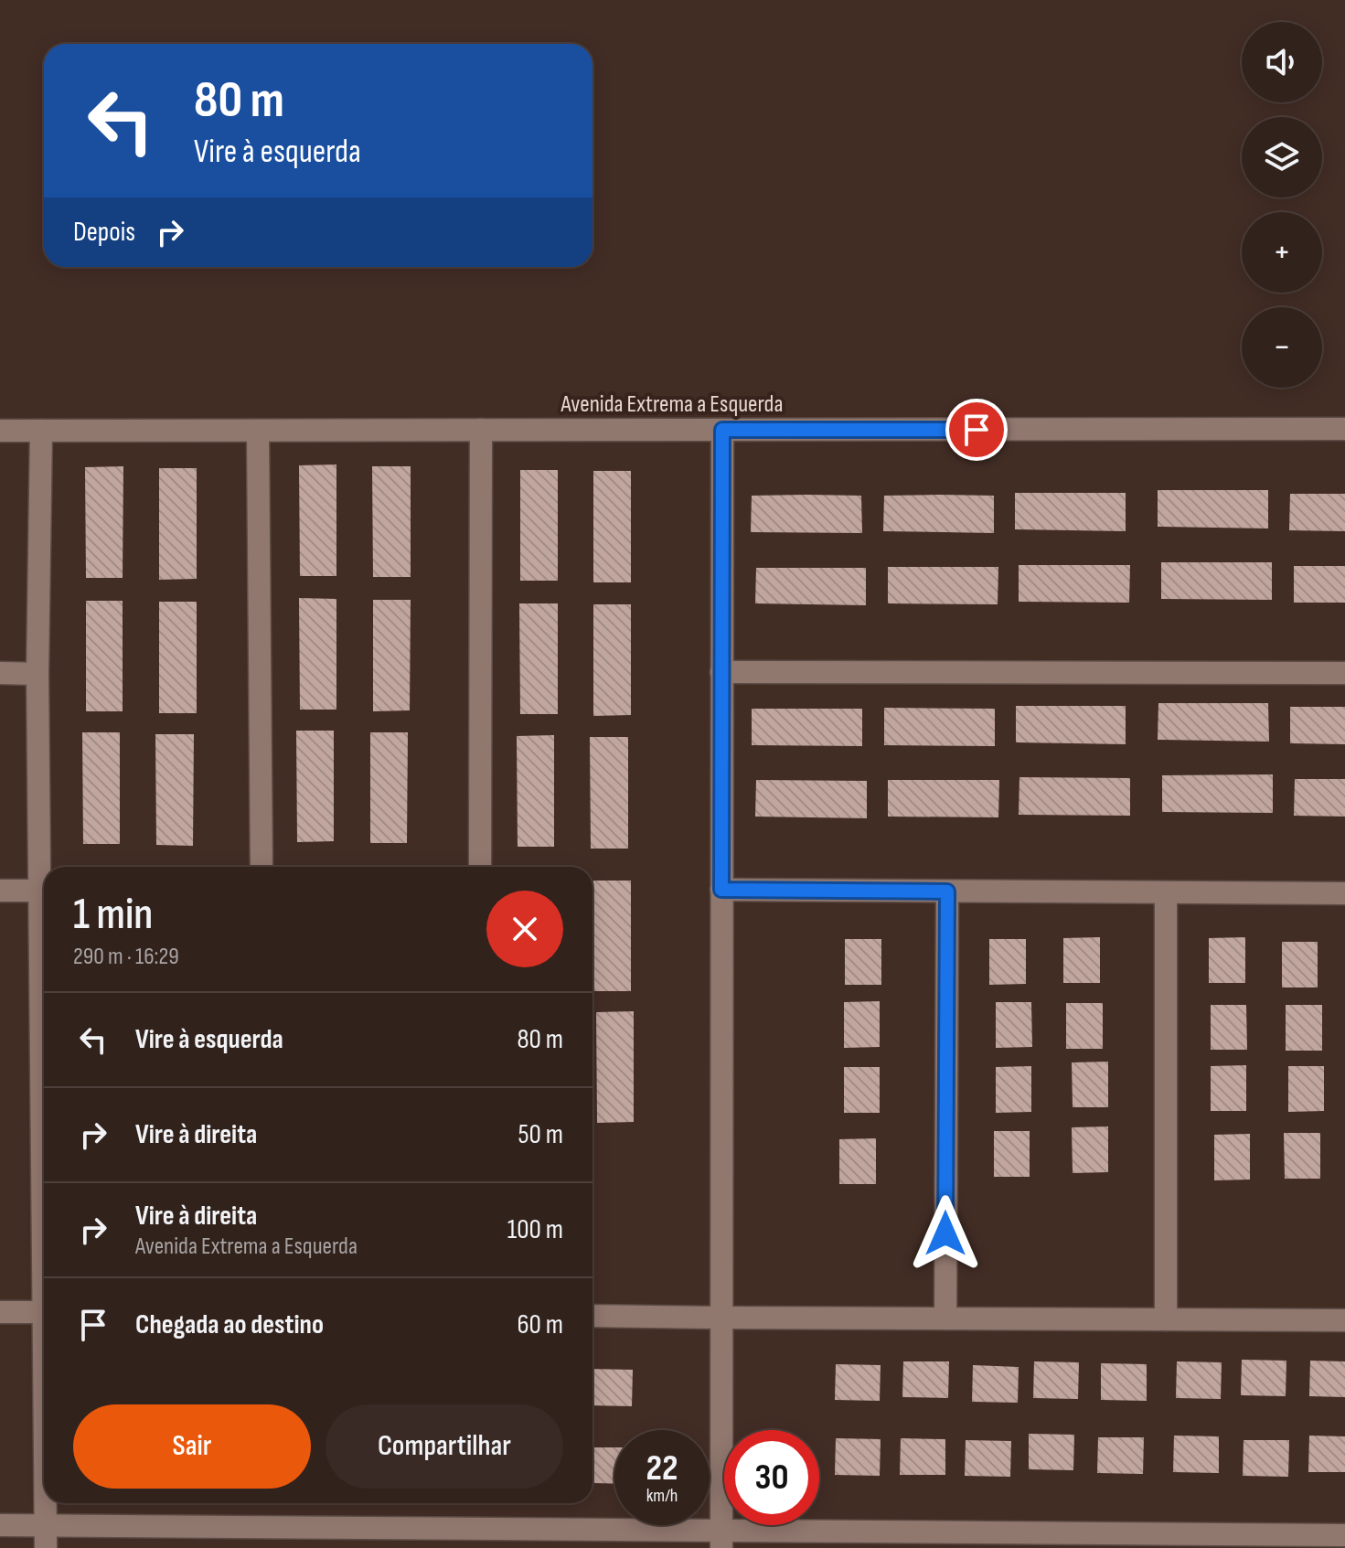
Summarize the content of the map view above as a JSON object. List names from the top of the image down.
{
  "streets": {
    "street": ["Avenida Extrema a Esquerda"]
  },
  "page": {
    "map_buttons": ["+", "−"],
    "turn": ["80 m", "Vire à esquerda"],
    "then": "Depois",
    "heading": ["1 min", "290 m · 16:29"],
    "list": [
      {
        "name": "Vire à esquerda",
        "value": "80 m"
      },
      {
        "name": "Vire à direita",
        "value": "50 m"
      },
      {
        "name": "Vire à direita",
        "note": "Avenida Extrema a Esquerda",
        "value": "100 m"
      },
      {
        "name": "Chegada ao destino",
        "value": "60 m"
      }
    ],
    "buttons": ["Sair", "Compartilhar"],
    "speed": "22 km/h",
    "limit": "30"
  }
}
